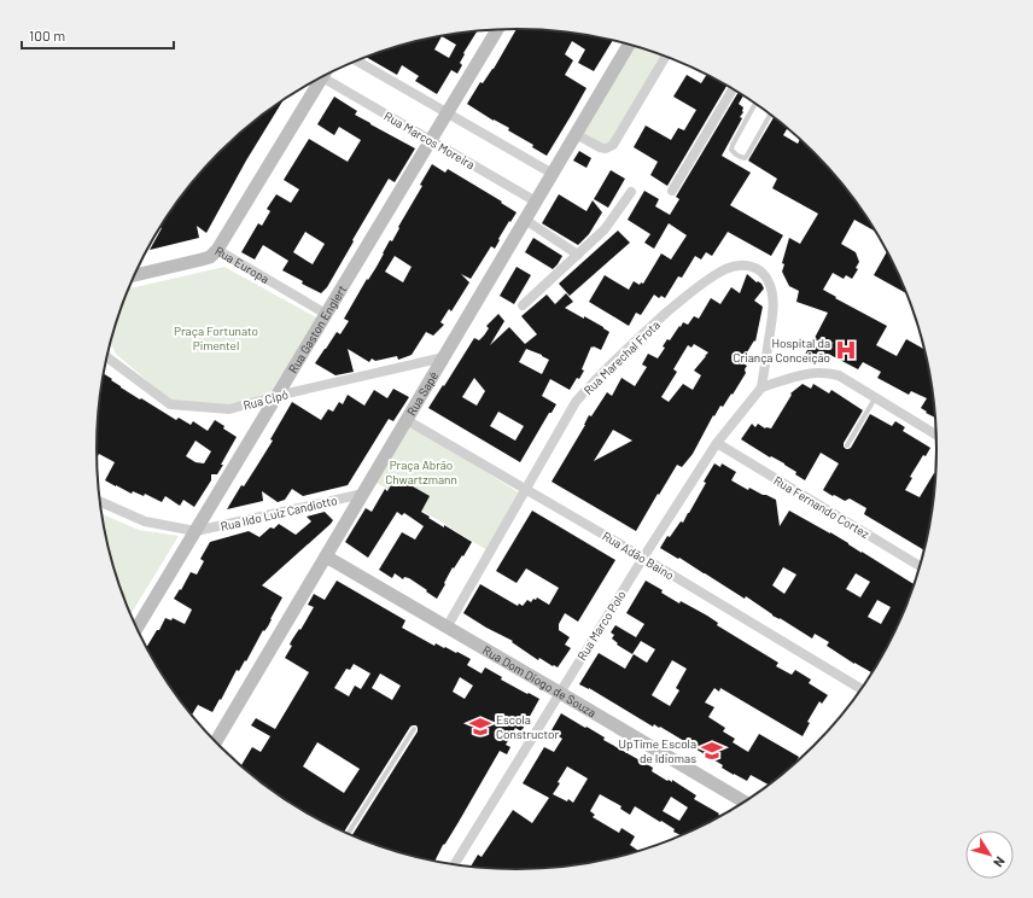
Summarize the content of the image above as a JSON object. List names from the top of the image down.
{
  "streets": {
    "street": [
      "Rua Marcos Moreira",
      "Rua Europa",
      "Rua Gaston Englert",
      "Rua Marechal Frota",
      "Rua Sapé",
      "Rua Cipó",
      "Rua Fernando Cortez",
      "Rua Ildo Luiz Candiotto",
      "Rua Adão Baino",
      "Rua Marco Polo",
      "Rua Dom Diogo de Souza"
    ]
  },
  "crossings": [
    ["Rua Marcos Moreira", "Rua Gaston Englert"],
    ["Rua Marcos Moreira", "Rua Sapé"],
    ["Rua Europa", "Rua Gaston Englert"],
    ["Rua Gaston Englert", "Rua Cipó"],
    ["Rua Gaston Englert", "Rua Ildo Luiz Candiotto"],
    ["Rua Marechal Frota", "Rua Adão Baino"],
    ["Rua Marechal Frota", "Rua Marco Polo"],
    ["Rua Marechal Frota", "Rua Dom Diogo de Souza"],
    ["Rua Sapé", "Rua Cipó"],
    ["Rua Sapé", "Rua Ildo Luiz Candiotto"],
    ["Rua Sapé", "Rua Adão Baino"],
    ["Rua Sapé", "Rua Dom Diogo de Souza"],
    ["Rua Fernando Cortez", "Rua Marco Polo"],
    ["Rua Adão Baino", "Rua Marco Polo"],
    ["Rua Marco Polo", "Rua Dom Diogo de Souza"]
  ],
  "parks": ["Praça Fortunato Pimentel", "Praça Abrão Chwartzmann"],
  "places": {
    "hospital": ["Hospital da Criança Conceição"],
    "school or university": ["Escola Constructor", "UpTime Escola de Idiomas"]
  },
  "scale_bar": "100 m",
  "north": "bottom right"
}
